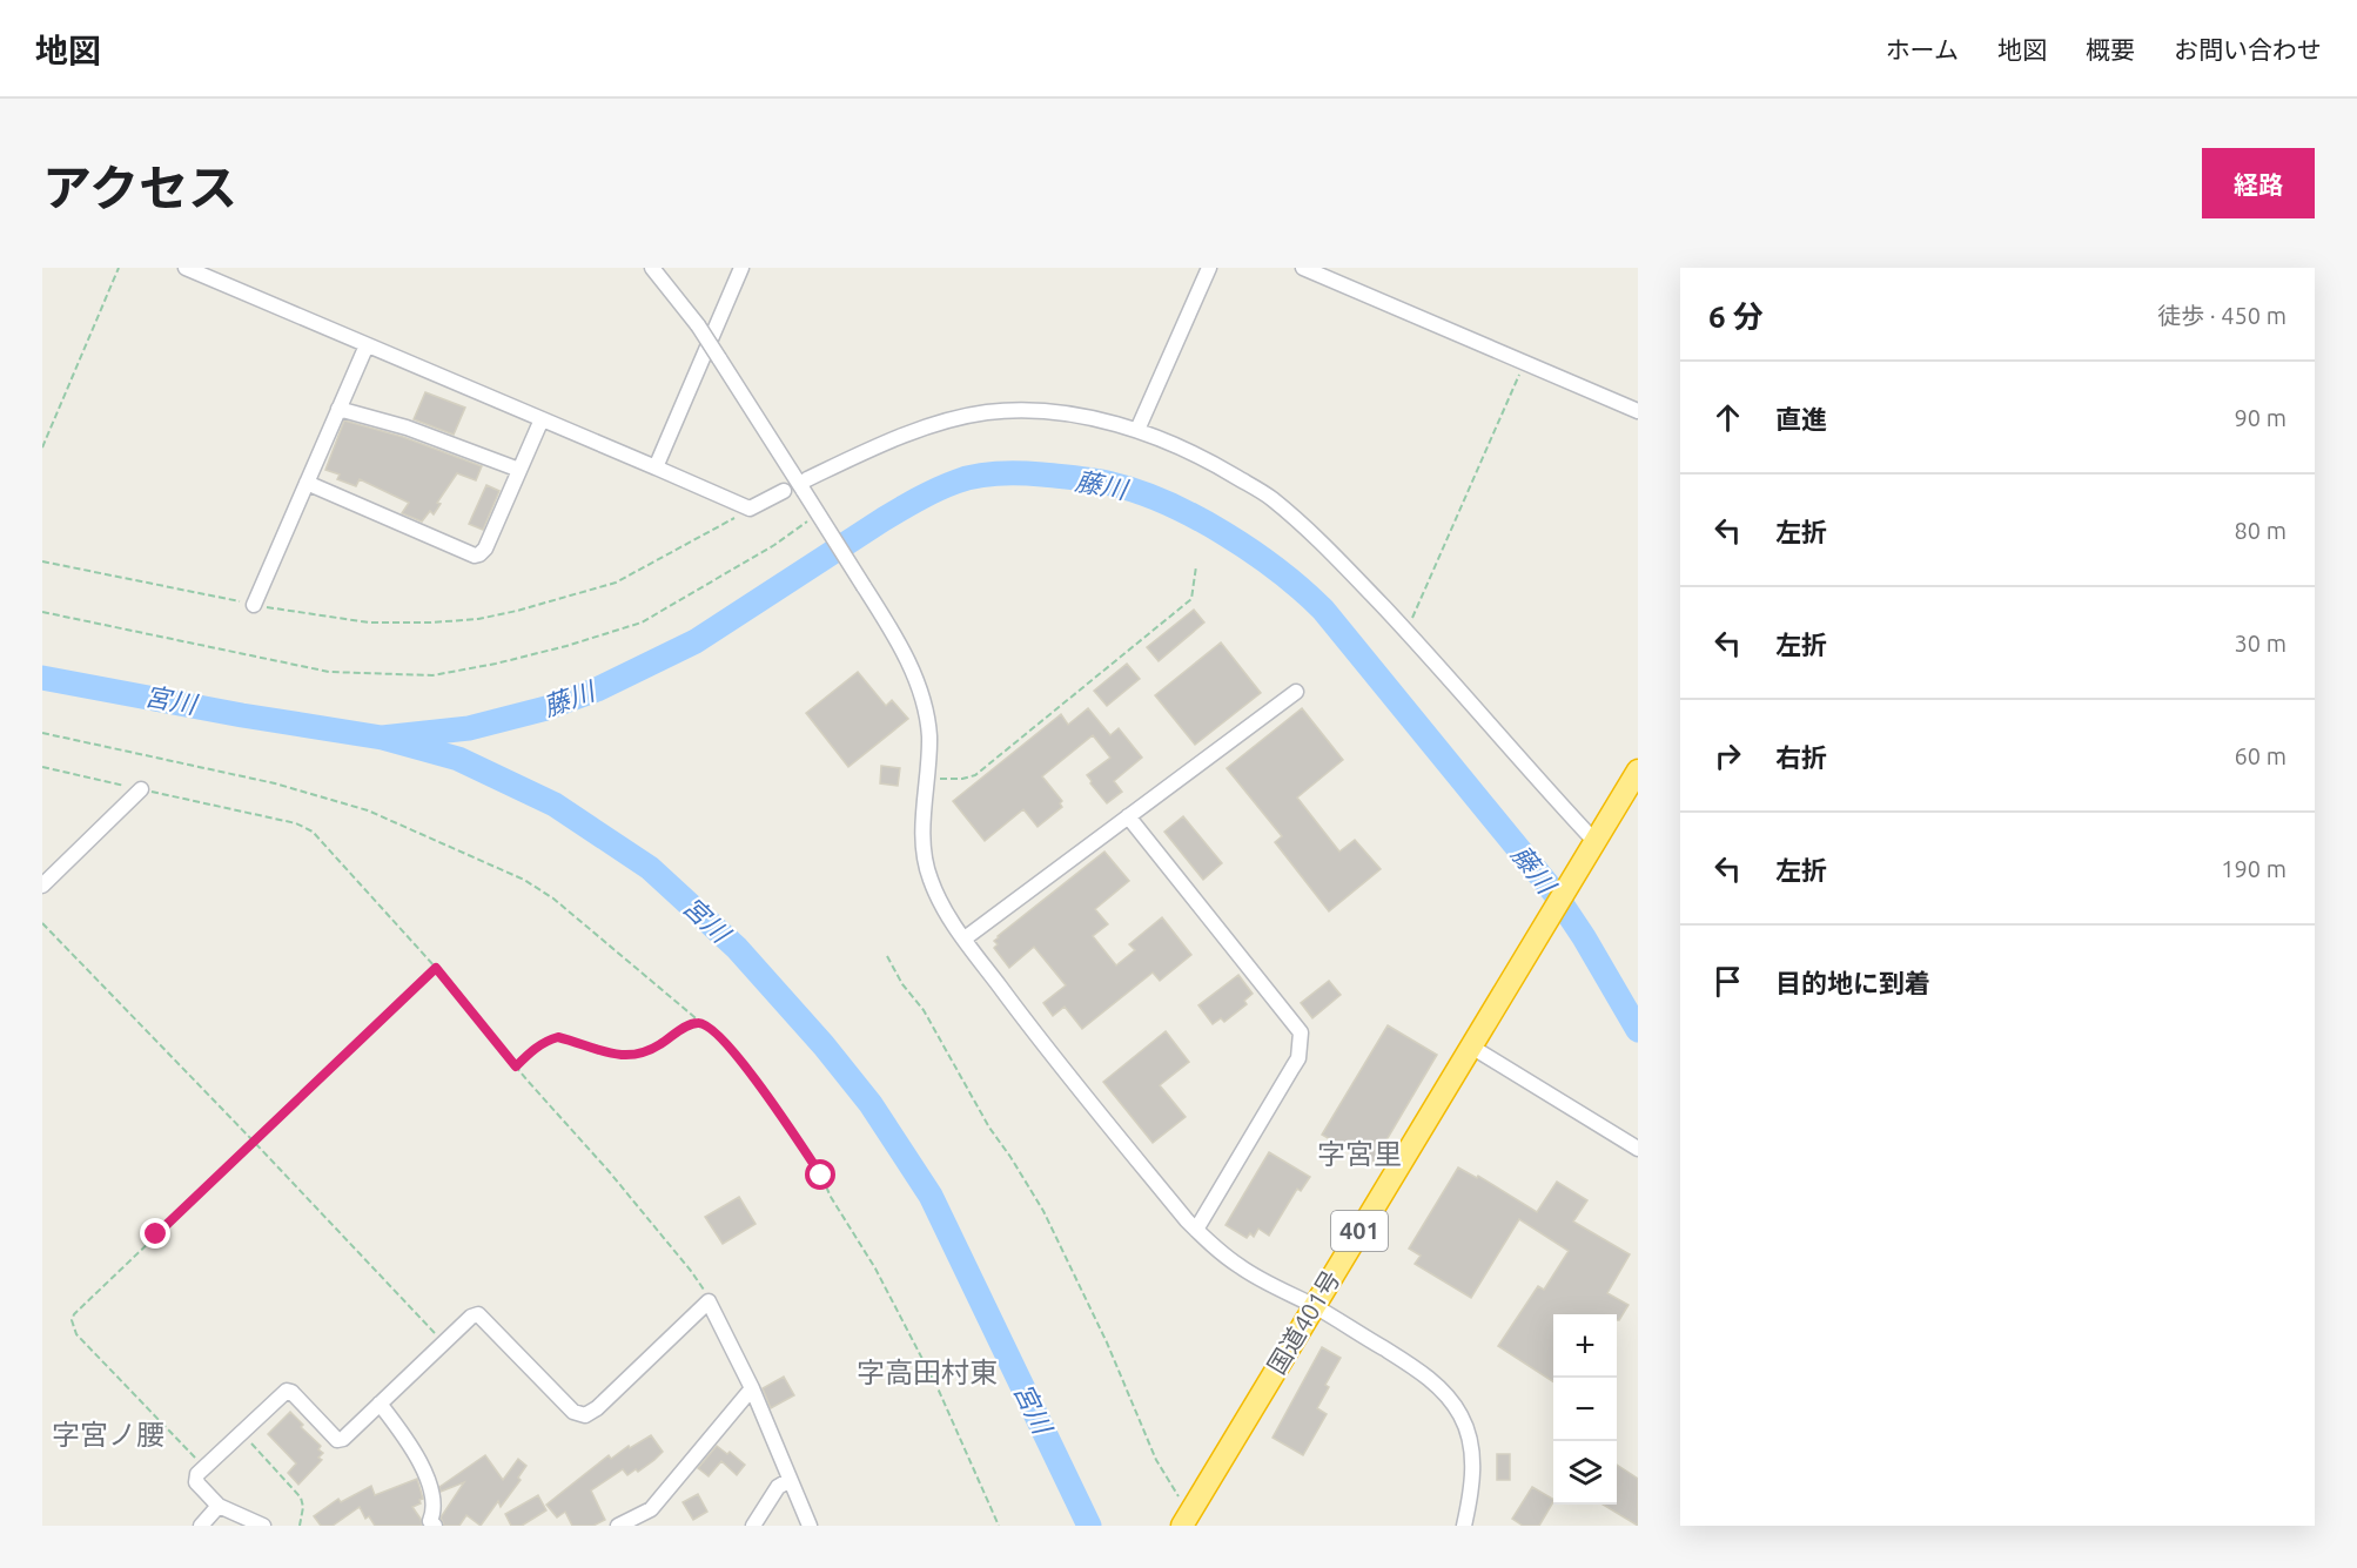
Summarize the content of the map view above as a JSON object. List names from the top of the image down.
{
  "streets": {
    "highway": ["401", "国道401号"]
  },
  "crossings": [
    ["401", "国道401号"]
  ],
  "districts": ["字宮里", "字高田村東", "字宮ノ腰"],
  "water": ["藤川", "宮川"],
  "page": {
    "header": "地図",
    "nav": [
      "ホーム",
      "地図",
      "概要",
      "お問い合わせ"
    ],
    "title": "アクセス",
    "buttons": "経路",
    "heading": ["6 分", "徒歩 · 450 m"],
    "list": [
      ["直進", "90 m"],
      ["左折", "80 m"],
      ["左折", "30 m"],
      ["右折", "60 m"],
      ["左折", "190 m"],
      "目的地に到着"
    ],
    "map_buttons": ["+", "−"]
  }
}
